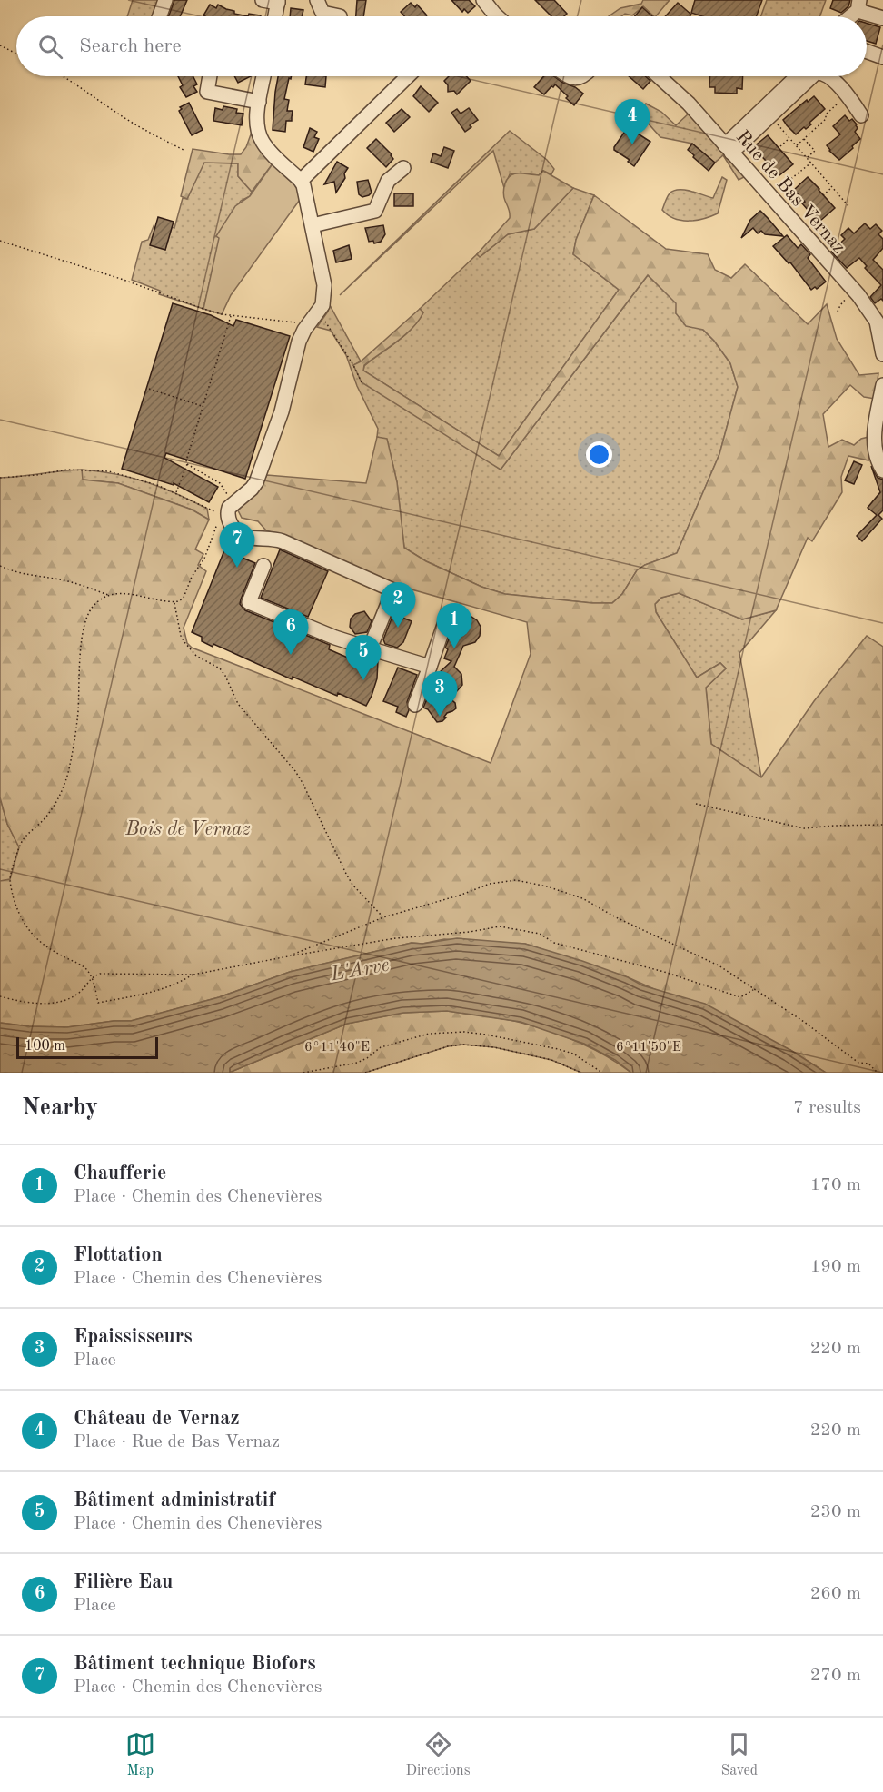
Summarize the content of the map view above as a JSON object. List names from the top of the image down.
{
  "streets": {
    "street": ["Rue de Bas Vernaz"]
  },
  "water": ["L'Arve"],
  "parks": ["Bois de Vernaz"],
  "scale_bar": "100 m",
  "page": {
    "search": "Search here",
    "pins": [
      "4",
      "7",
      "2",
      "1",
      "6",
      "5",
      "3"
    ],
    "scale": "100 m",
    "heading": ["Nearby", "7 results"],
    "list": [
      {
        "mark": "1",
        "name": "Chaufferie",
        "note": "Place · Chemin des Chenevières",
        "value": "170 m"
      },
      {
        "mark": "2",
        "name": "Flottation",
        "note": "Place · Chemin des Chenevières",
        "value": "190 m"
      },
      {
        "mark": "3",
        "name": "Epaississeurs",
        "note": "Place",
        "value": "220 m"
      },
      {
        "mark": "4",
        "name": "Château de Vernaz",
        "note": "Place · Rue de Bas Vernaz",
        "value": "220 m"
      },
      {
        "mark": "5",
        "name": "Bâtiment administratif",
        "note": "Place · Chemin des Chenevières",
        "value": "230 m"
      },
      {
        "mark": "6",
        "name": "Filière Eau",
        "note": "Place",
        "value": "260 m"
      },
      {
        "mark": "7",
        "name": "Bâtiment technique Biofors",
        "note": "Place · Chemin des Chenevières",
        "value": "270 m"
      }
    ],
    "nav": ["Map", "Directions", "Saved"]
  },
  "coordinates": ["6°11'40\"E", "6°11'50\"E"]
}
